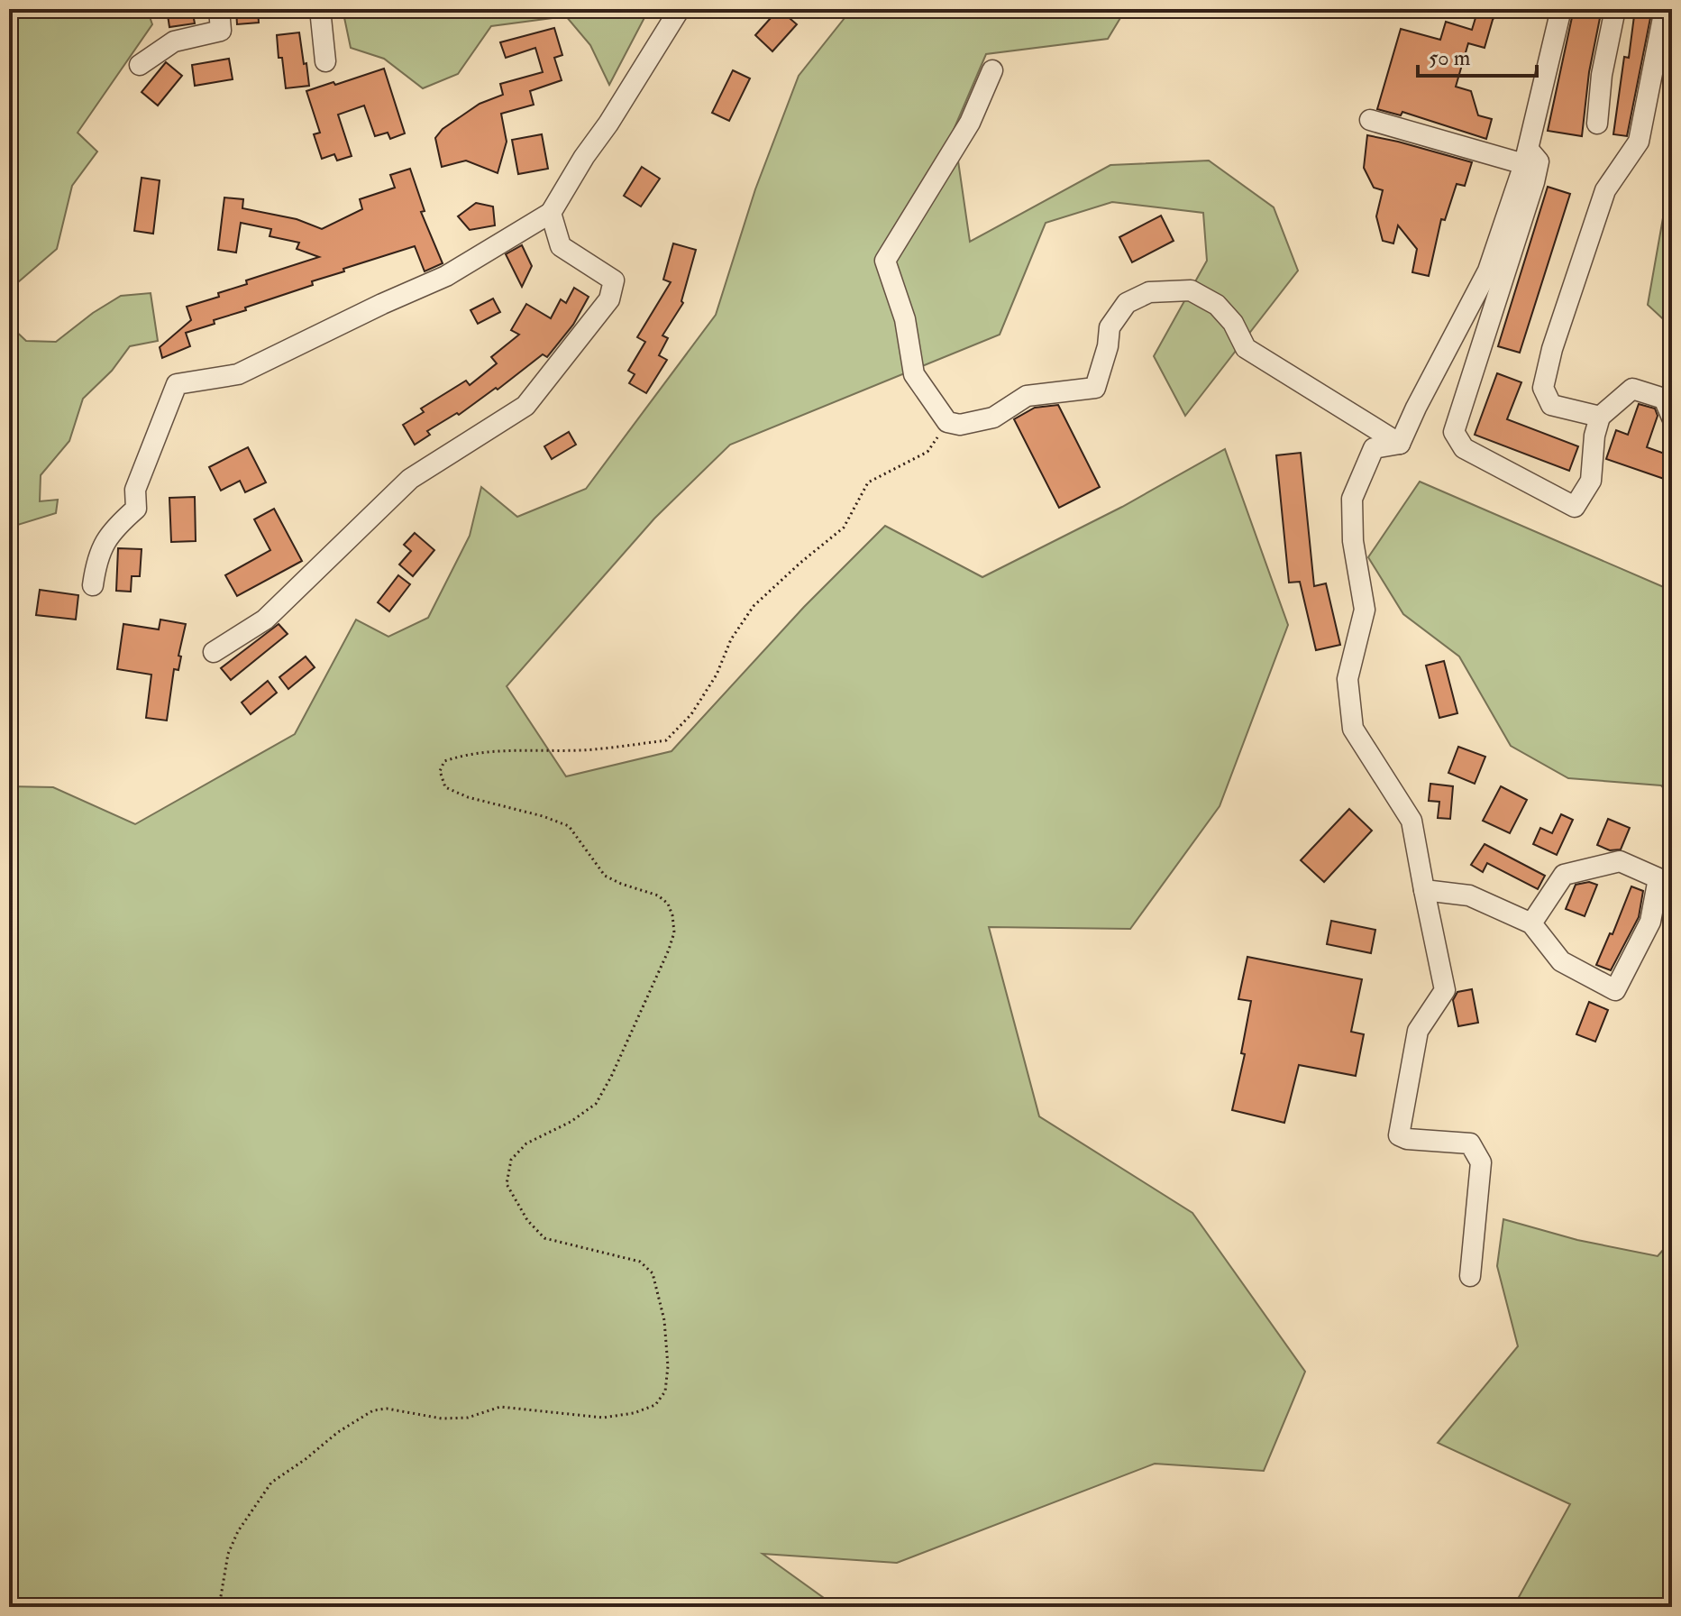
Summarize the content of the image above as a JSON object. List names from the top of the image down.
{
  "scale_bar": "50 m"
}
